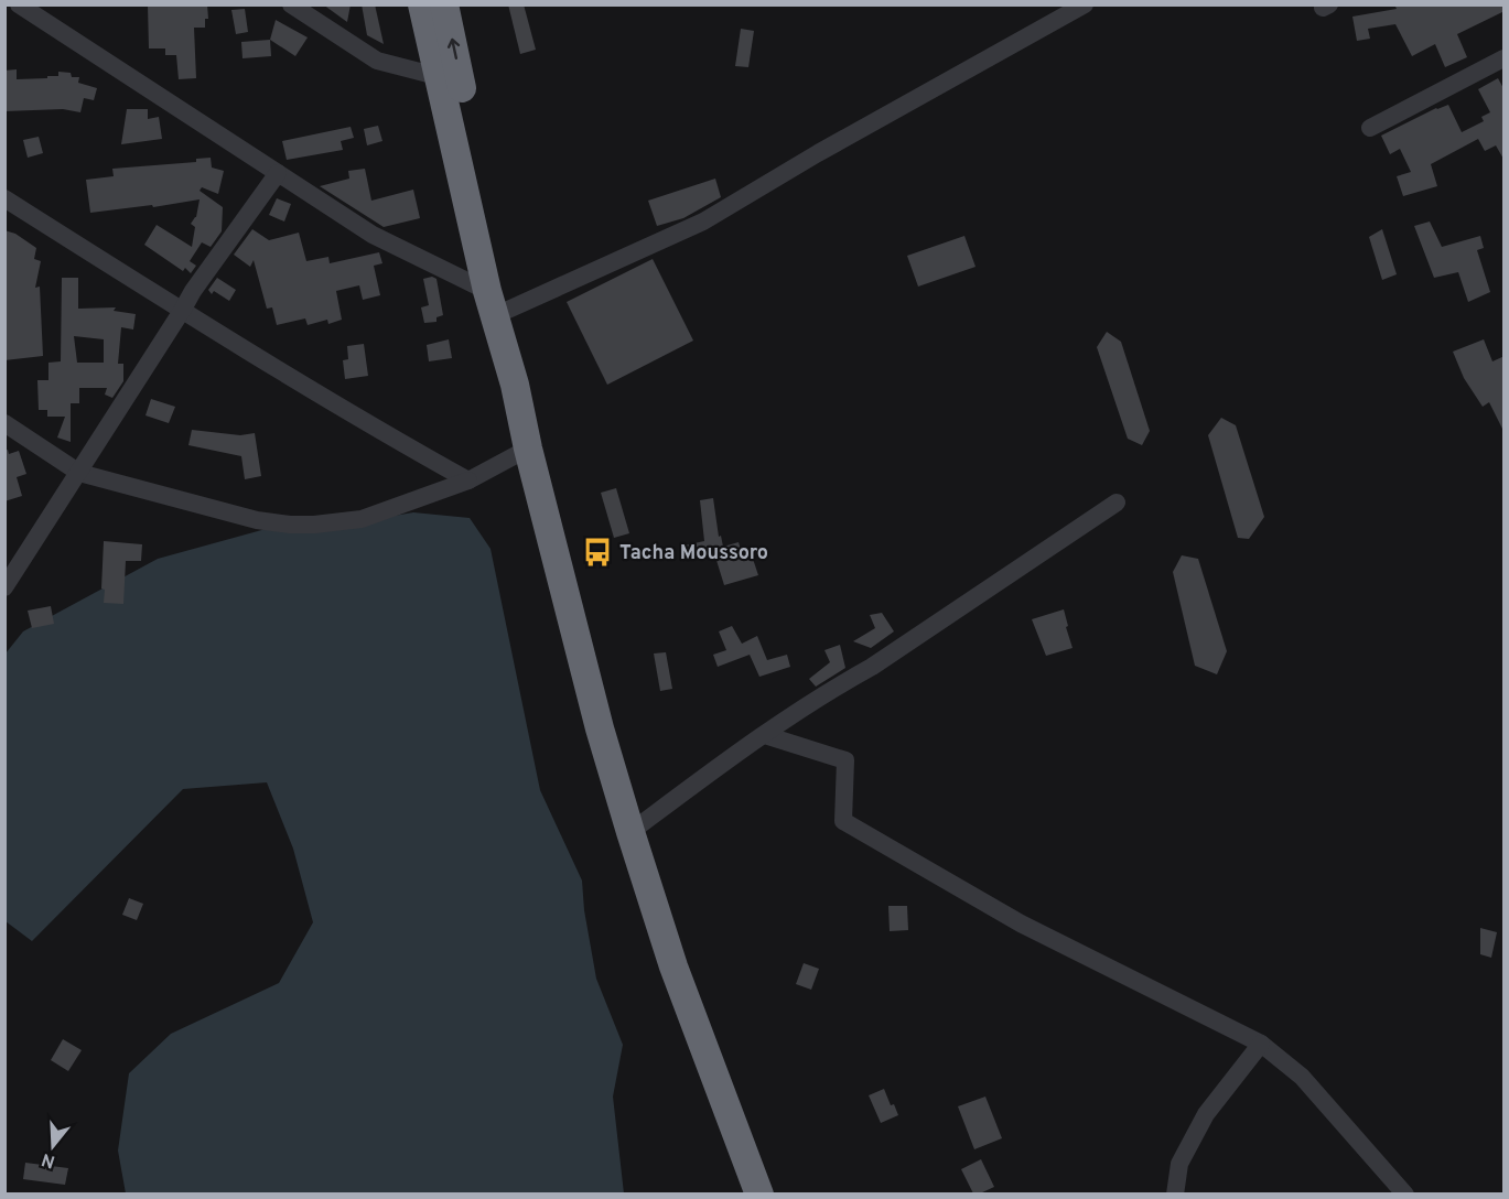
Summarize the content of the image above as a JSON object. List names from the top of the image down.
{
  "places": {
    "bus stop": ["Tacha Moussoro"]
  },
  "north": "bottom"
}
